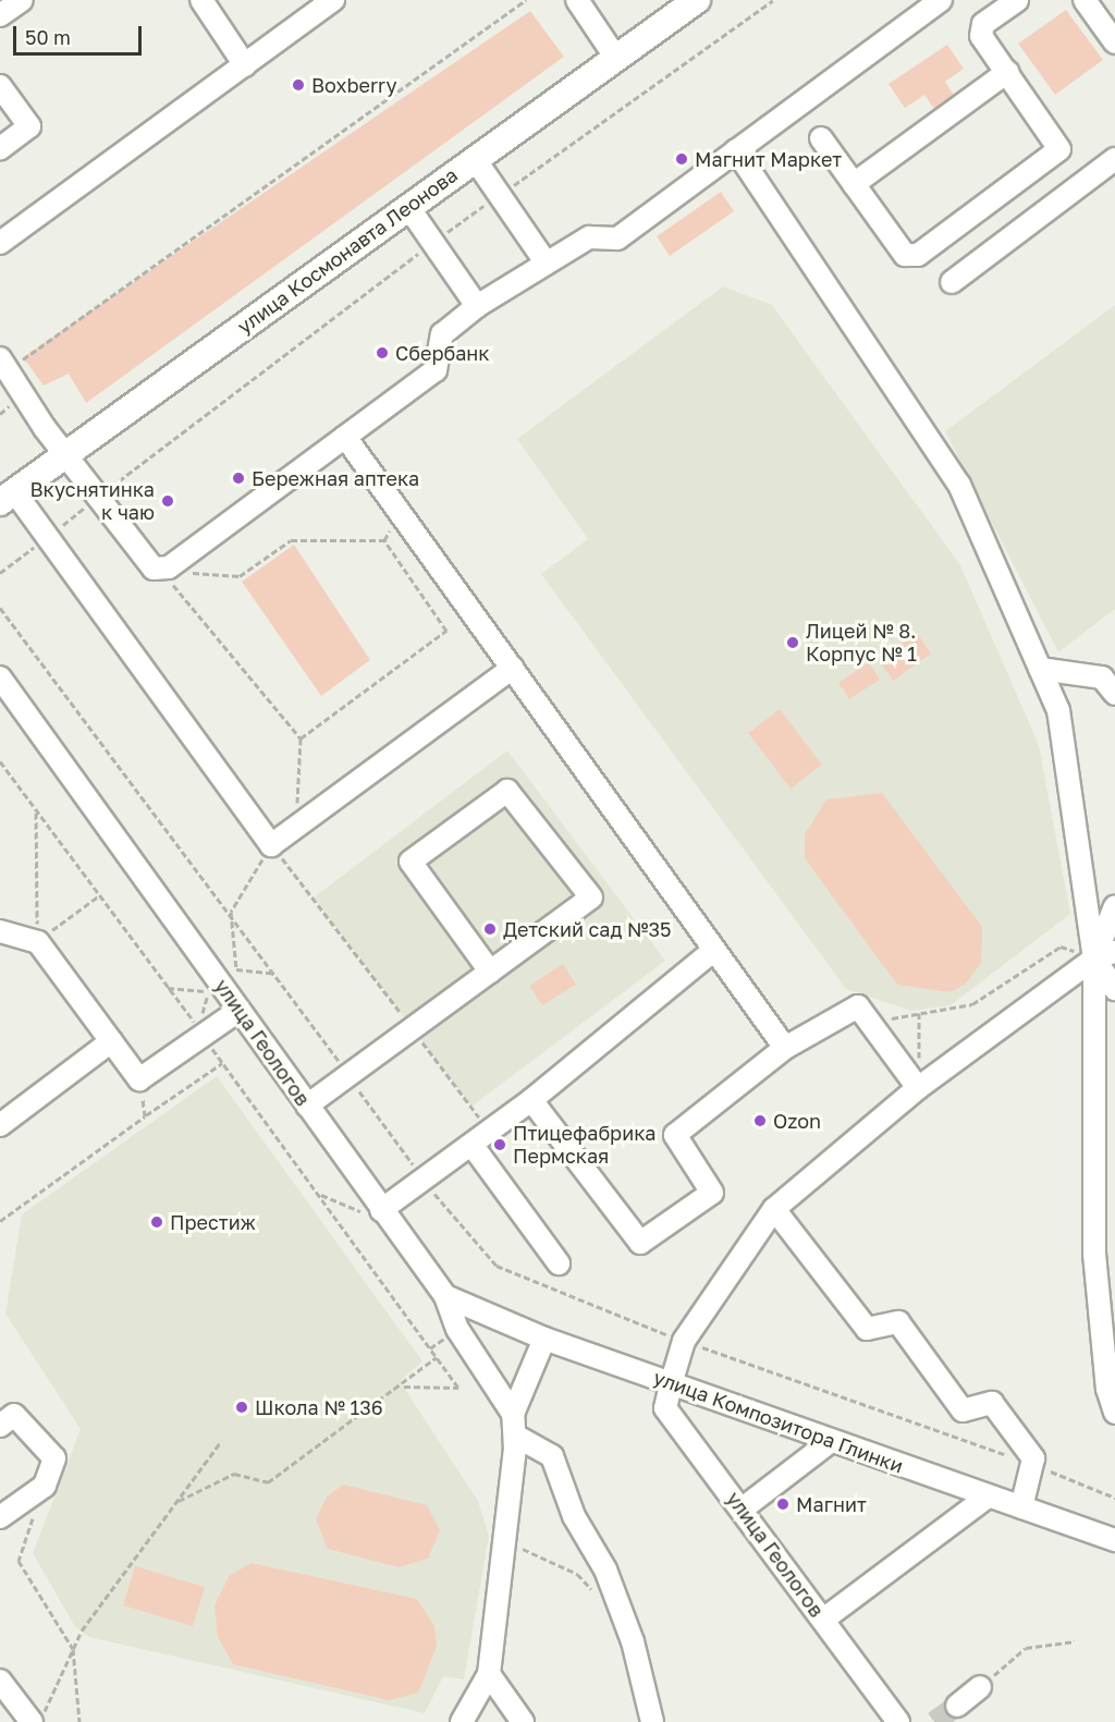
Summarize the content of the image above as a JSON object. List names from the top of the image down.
{
  "streets": {
    "main road": ["улица Космонавта Леонова"],
    "street": ["улица Геологов", "улица Композитора Глинки"]
  },
  "crossings": [
    ["улица Геологов", "улица Композитора Глинки"]
  ],
  "places": [
    "Boxberry",
    "Магнит Маркет",
    "Сбербанк",
    "Бережная аптека",
    "Вкуснятинка к чаю",
    "Лицей № 8. Корпус № 1",
    "Детский сад №35",
    "Ozon",
    "Птицефабрика Пермская",
    "Престиж",
    "Школа № 136",
    "Магнит"
  ],
  "scale_bar": "50 m"
}
